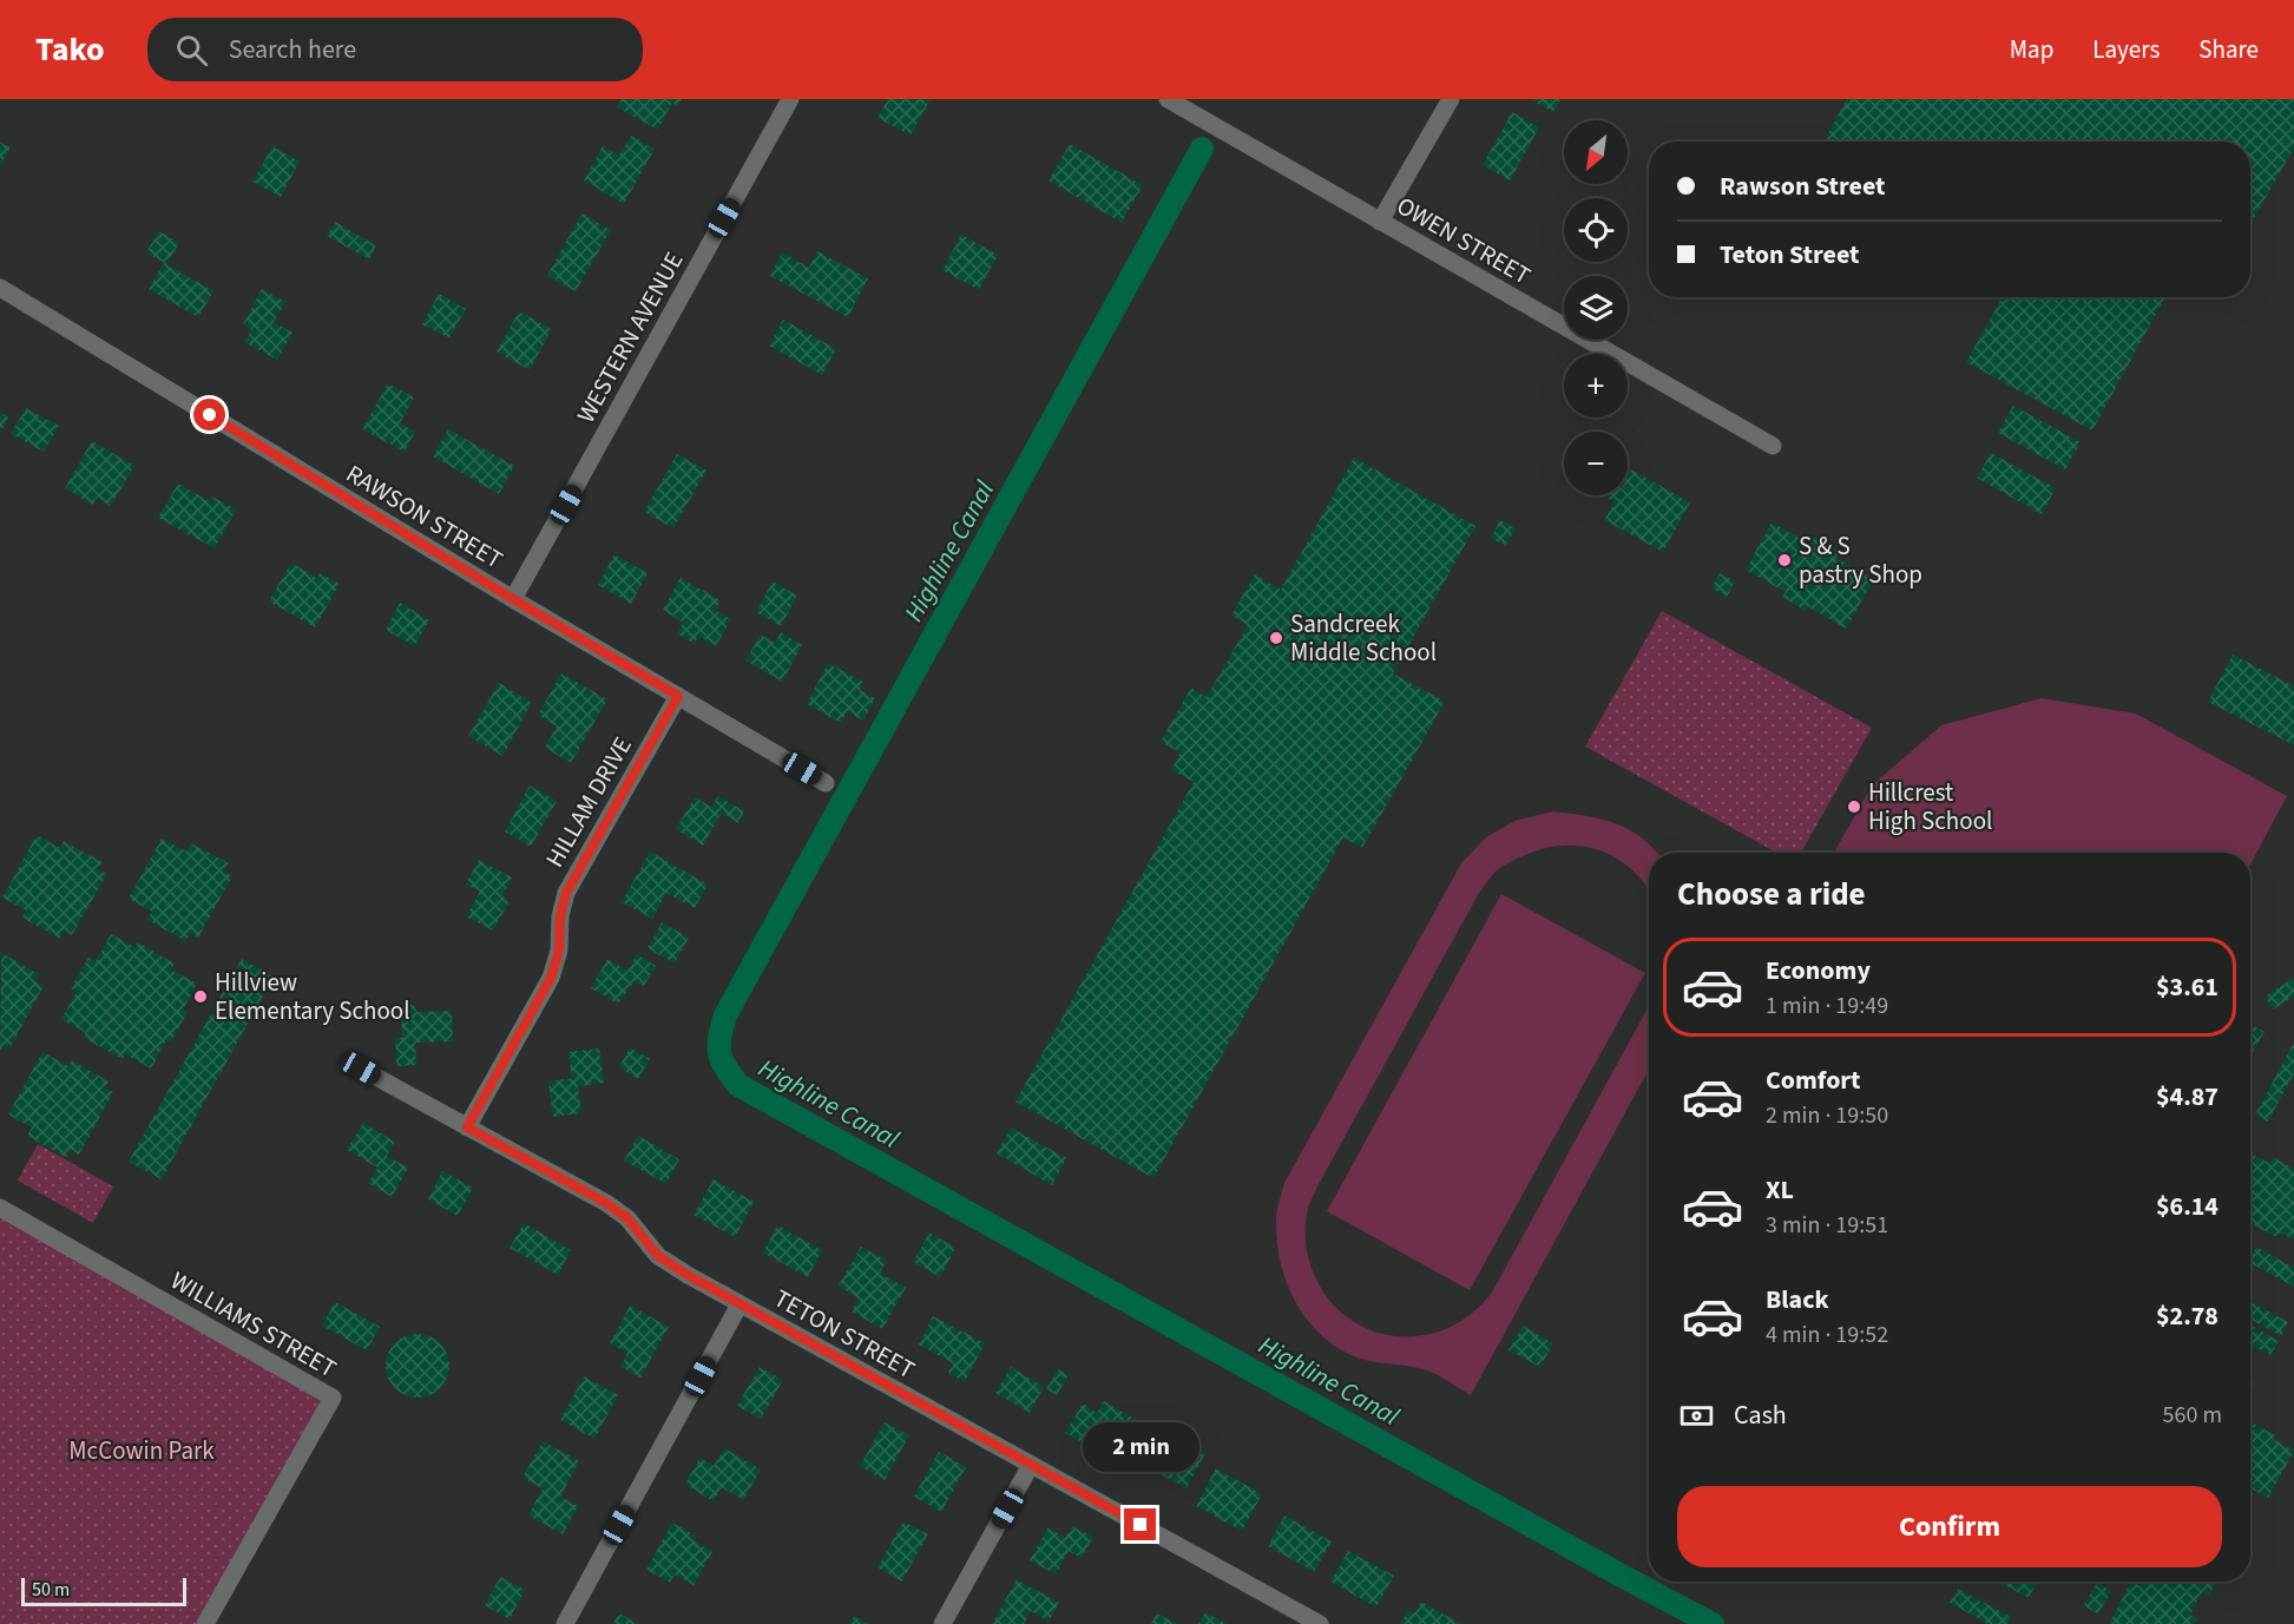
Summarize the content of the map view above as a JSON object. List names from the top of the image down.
{
  "streets": {
    "street": [
      "OWEN STREET",
      "WESTERN AVENUE",
      "RAWSON STREET",
      "HILLAM DRIVE",
      "WILLIAMS STREET",
      "TETON STREET"
    ]
  },
  "crossings": [
    ["WESTERN AVENUE", "RAWSON STREET"],
    ["RAWSON STREET", "HILLAM DRIVE"],
    ["HILLAM DRIVE", "TETON STREET"]
  ],
  "water": ["Highline Canal"],
  "parks": ["McCowin Park"],
  "places": [
    "S & S pastry Shop",
    "Sandcreek Middle School",
    "Hillcrest High School",
    "Hillview Elementary School"
  ],
  "scale_bar": "50 m",
  "north": "bottom left",
  "page": {
    "header": "Tako",
    "search": "Search here",
    "nav": ["Map", "Layers", "Share"],
    "map_buttons": ["+", "−"],
    "banner": ["Rawson Street", "Teton Street"],
    "heading": "Choose a ride",
    "list": [
      {
        "name": "Economy",
        "note": "1 min · 19:49",
        "value": "$3.61"
      },
      {
        "name": "Comfort",
        "note": "2 min · 19:50",
        "value": "$4.87"
      },
      {
        "name": "XL",
        "note": "3 min · 19:51",
        "value": "$6.14"
      },
      {
        "name": "Black",
        "note": "4 min · 19:52",
        "value": "$2.78"
      }
    ],
    "pay": ["Cash", "560 m"],
    "bubble": "2 min",
    "buttons": "Confirm",
    "scale": "50 m"
  }
}
